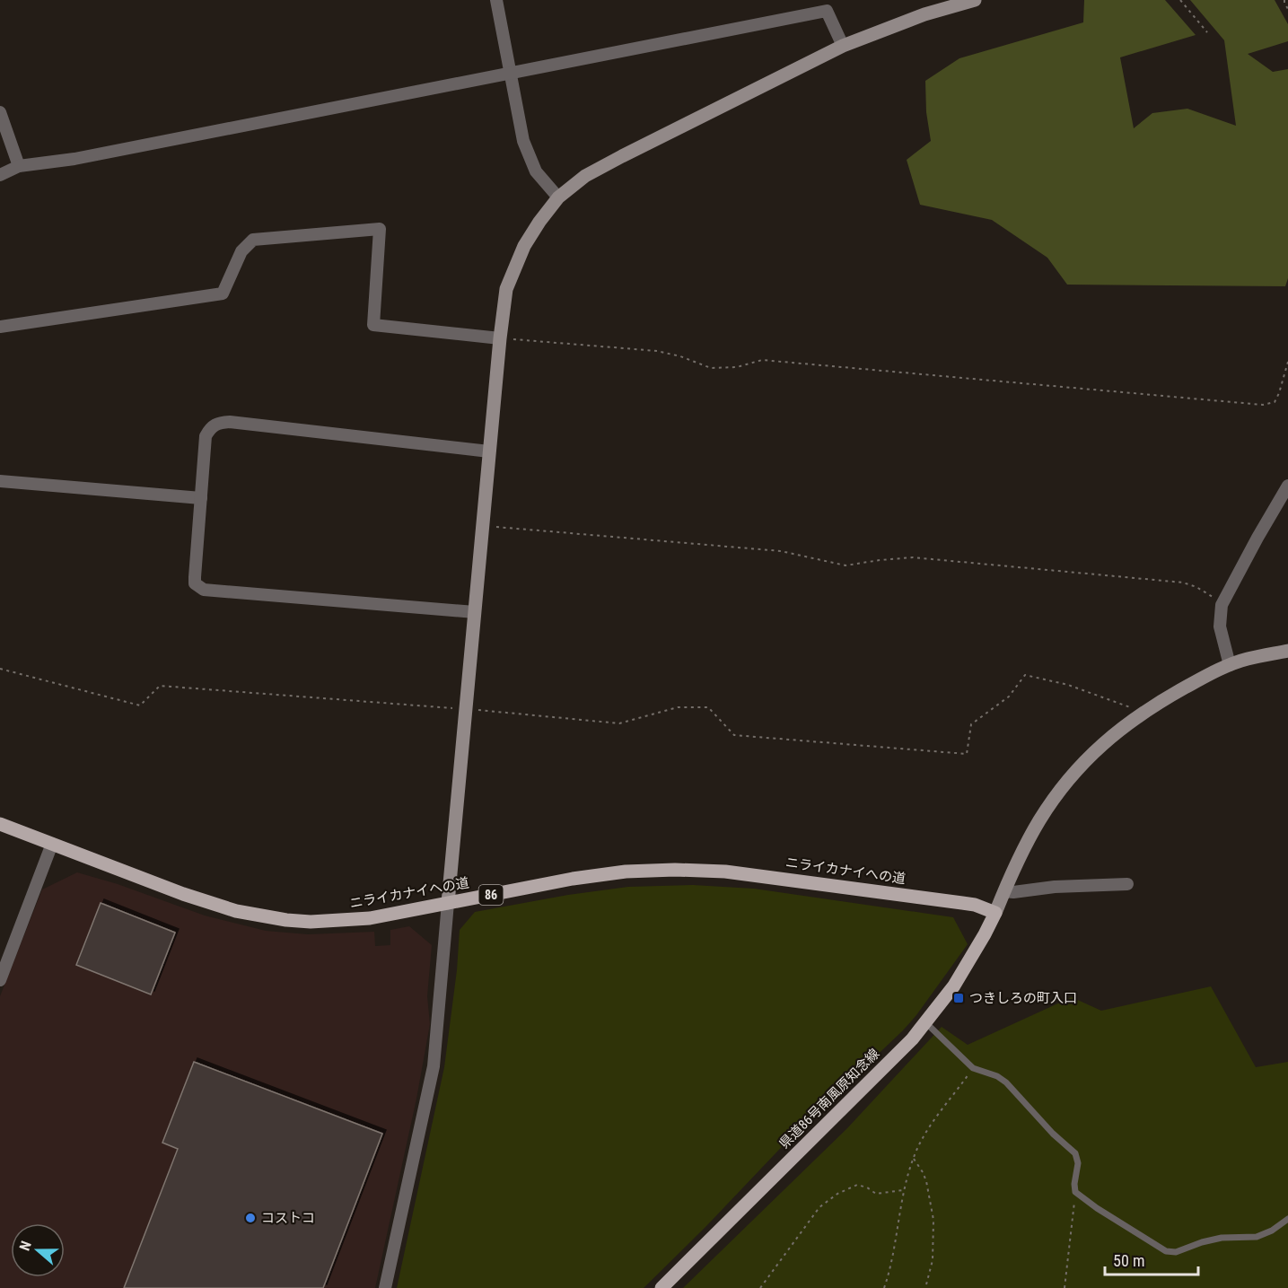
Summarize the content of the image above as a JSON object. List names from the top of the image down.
{
  "streets": {
    "main road": ["ニライカナイへの道", "86", "県道86号南風原知念線"]
  },
  "crossings": [
    ["ニライカナイへの道", "県道86号南風原知念線"]
  ],
  "places": {
    "transit": ["つきしろの町入口"],
    "other": ["コストコ"]
  },
  "scale_bar": "50 m",
  "north": "left"
}
